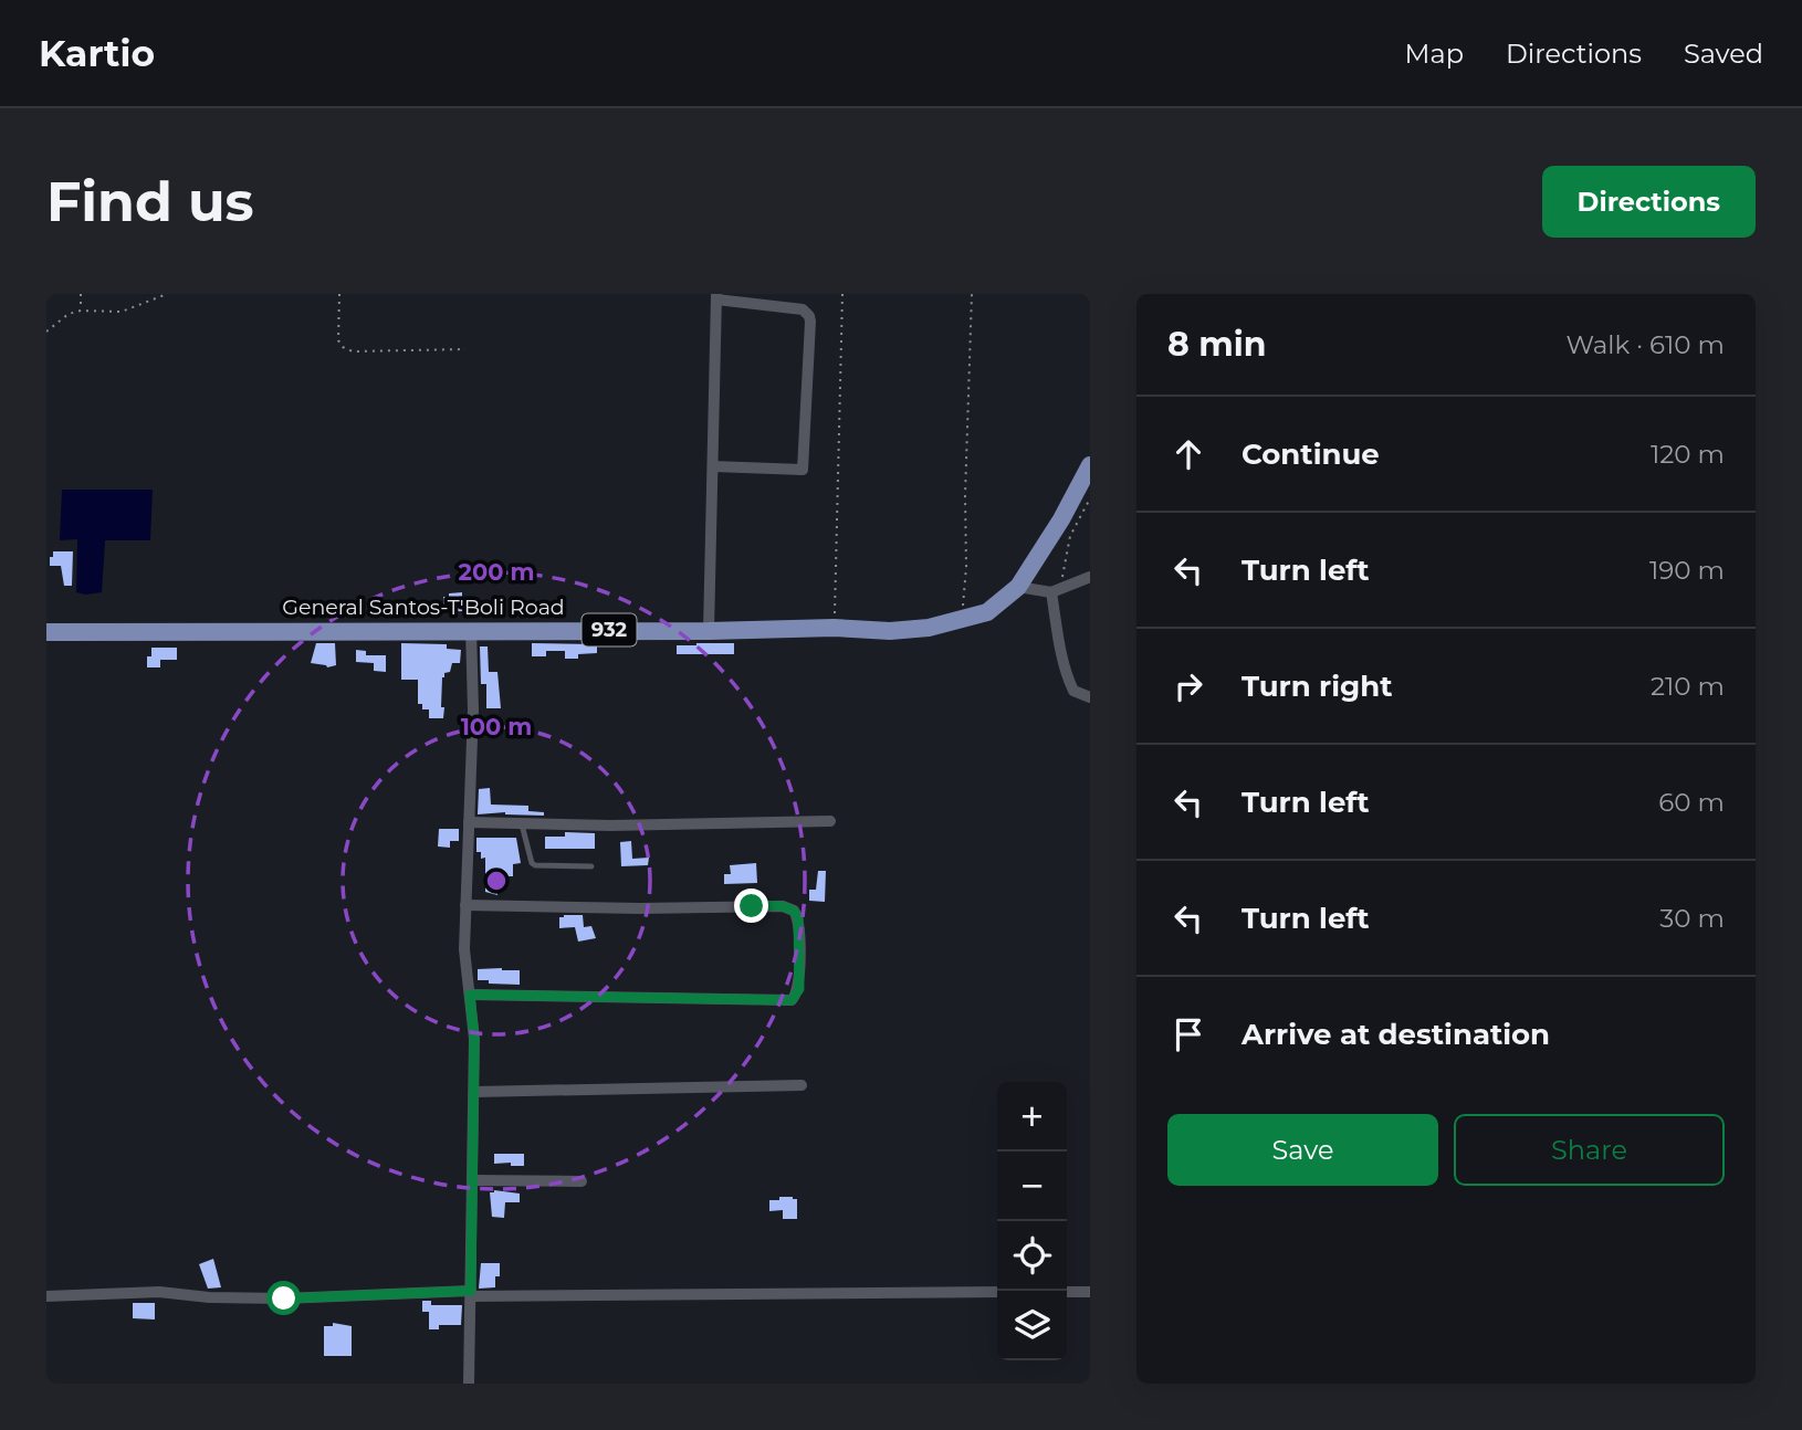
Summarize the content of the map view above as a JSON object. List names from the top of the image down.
{
  "streets": {
    "main road": ["General Santos-T'Boli Road", "932"]
  },
  "page": {
    "header": "Kartio",
    "nav": ["Map", "Directions", "Saved"],
    "buttons": [
      "Directions",
      ["Save", "Share"]
    ],
    "title": "Find us",
    "heading": ["8 min", "Walk · 610 m"],
    "list": [
      ["Continue", "120 m"],
      ["Turn left", "190 m"],
      ["Turn right", "210 m"],
      ["Turn left", "60 m"],
      ["Turn left", "30 m"],
      "Arrive at destination"
    ],
    "map_buttons": ["+", "−"]
  },
  "rings": ["200 m", "100 m"]
}
